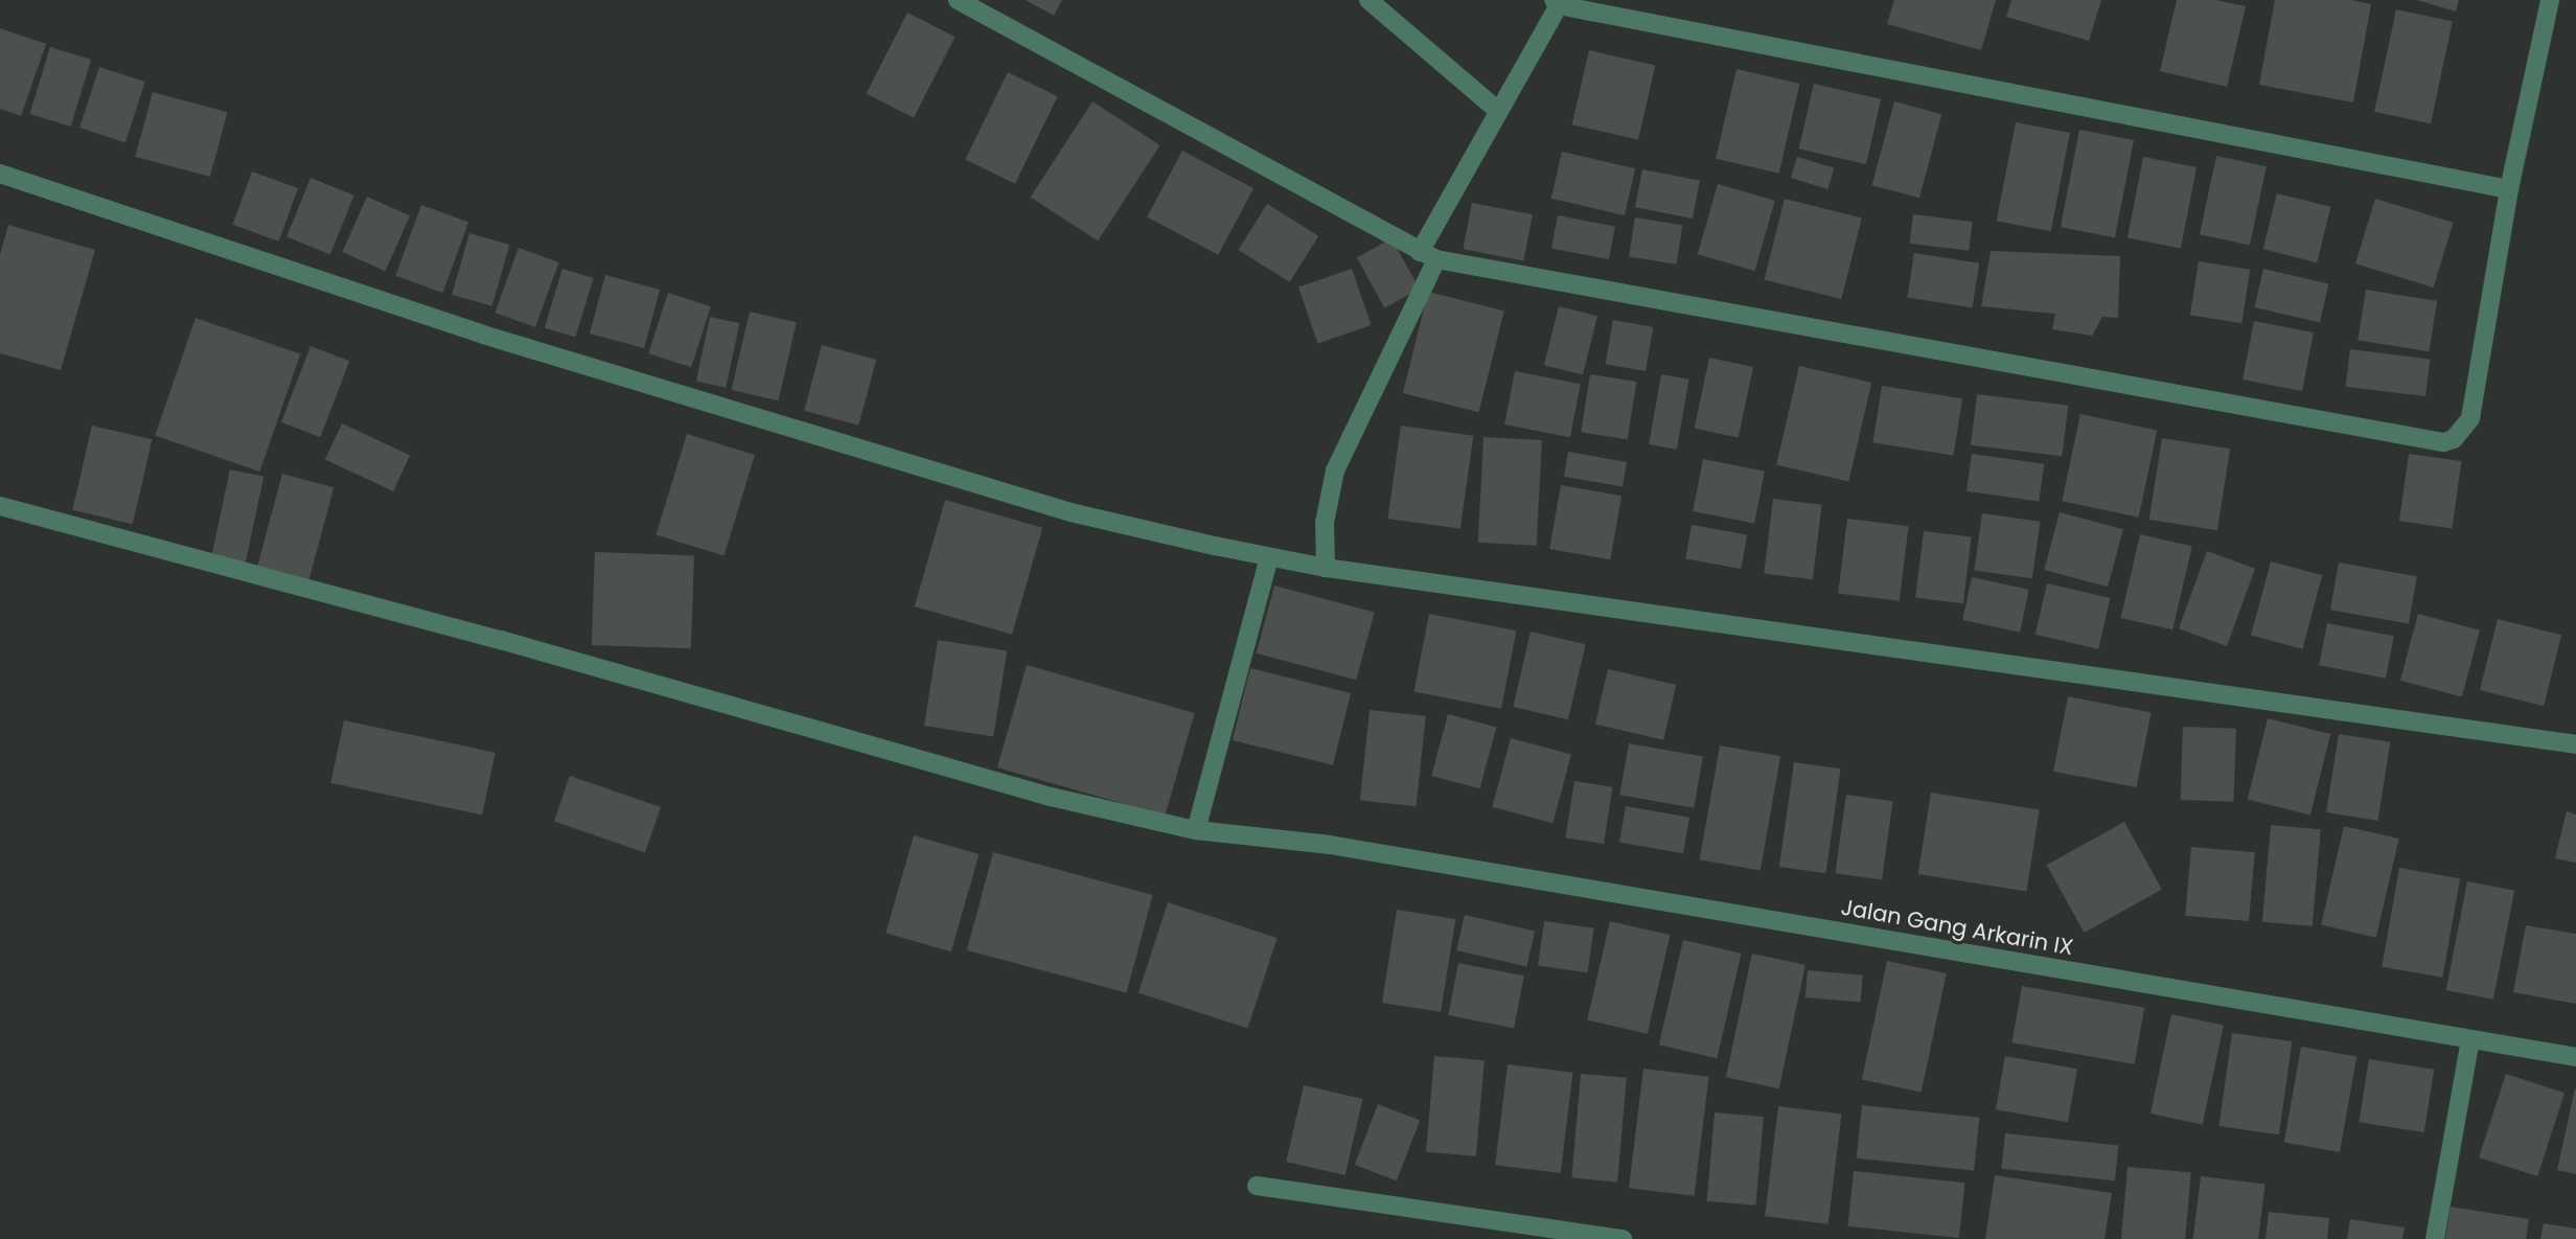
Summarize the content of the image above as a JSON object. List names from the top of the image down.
{
  "streets": {
    "street": ["Jalan Gang Arkarin IX"]
  }
}
